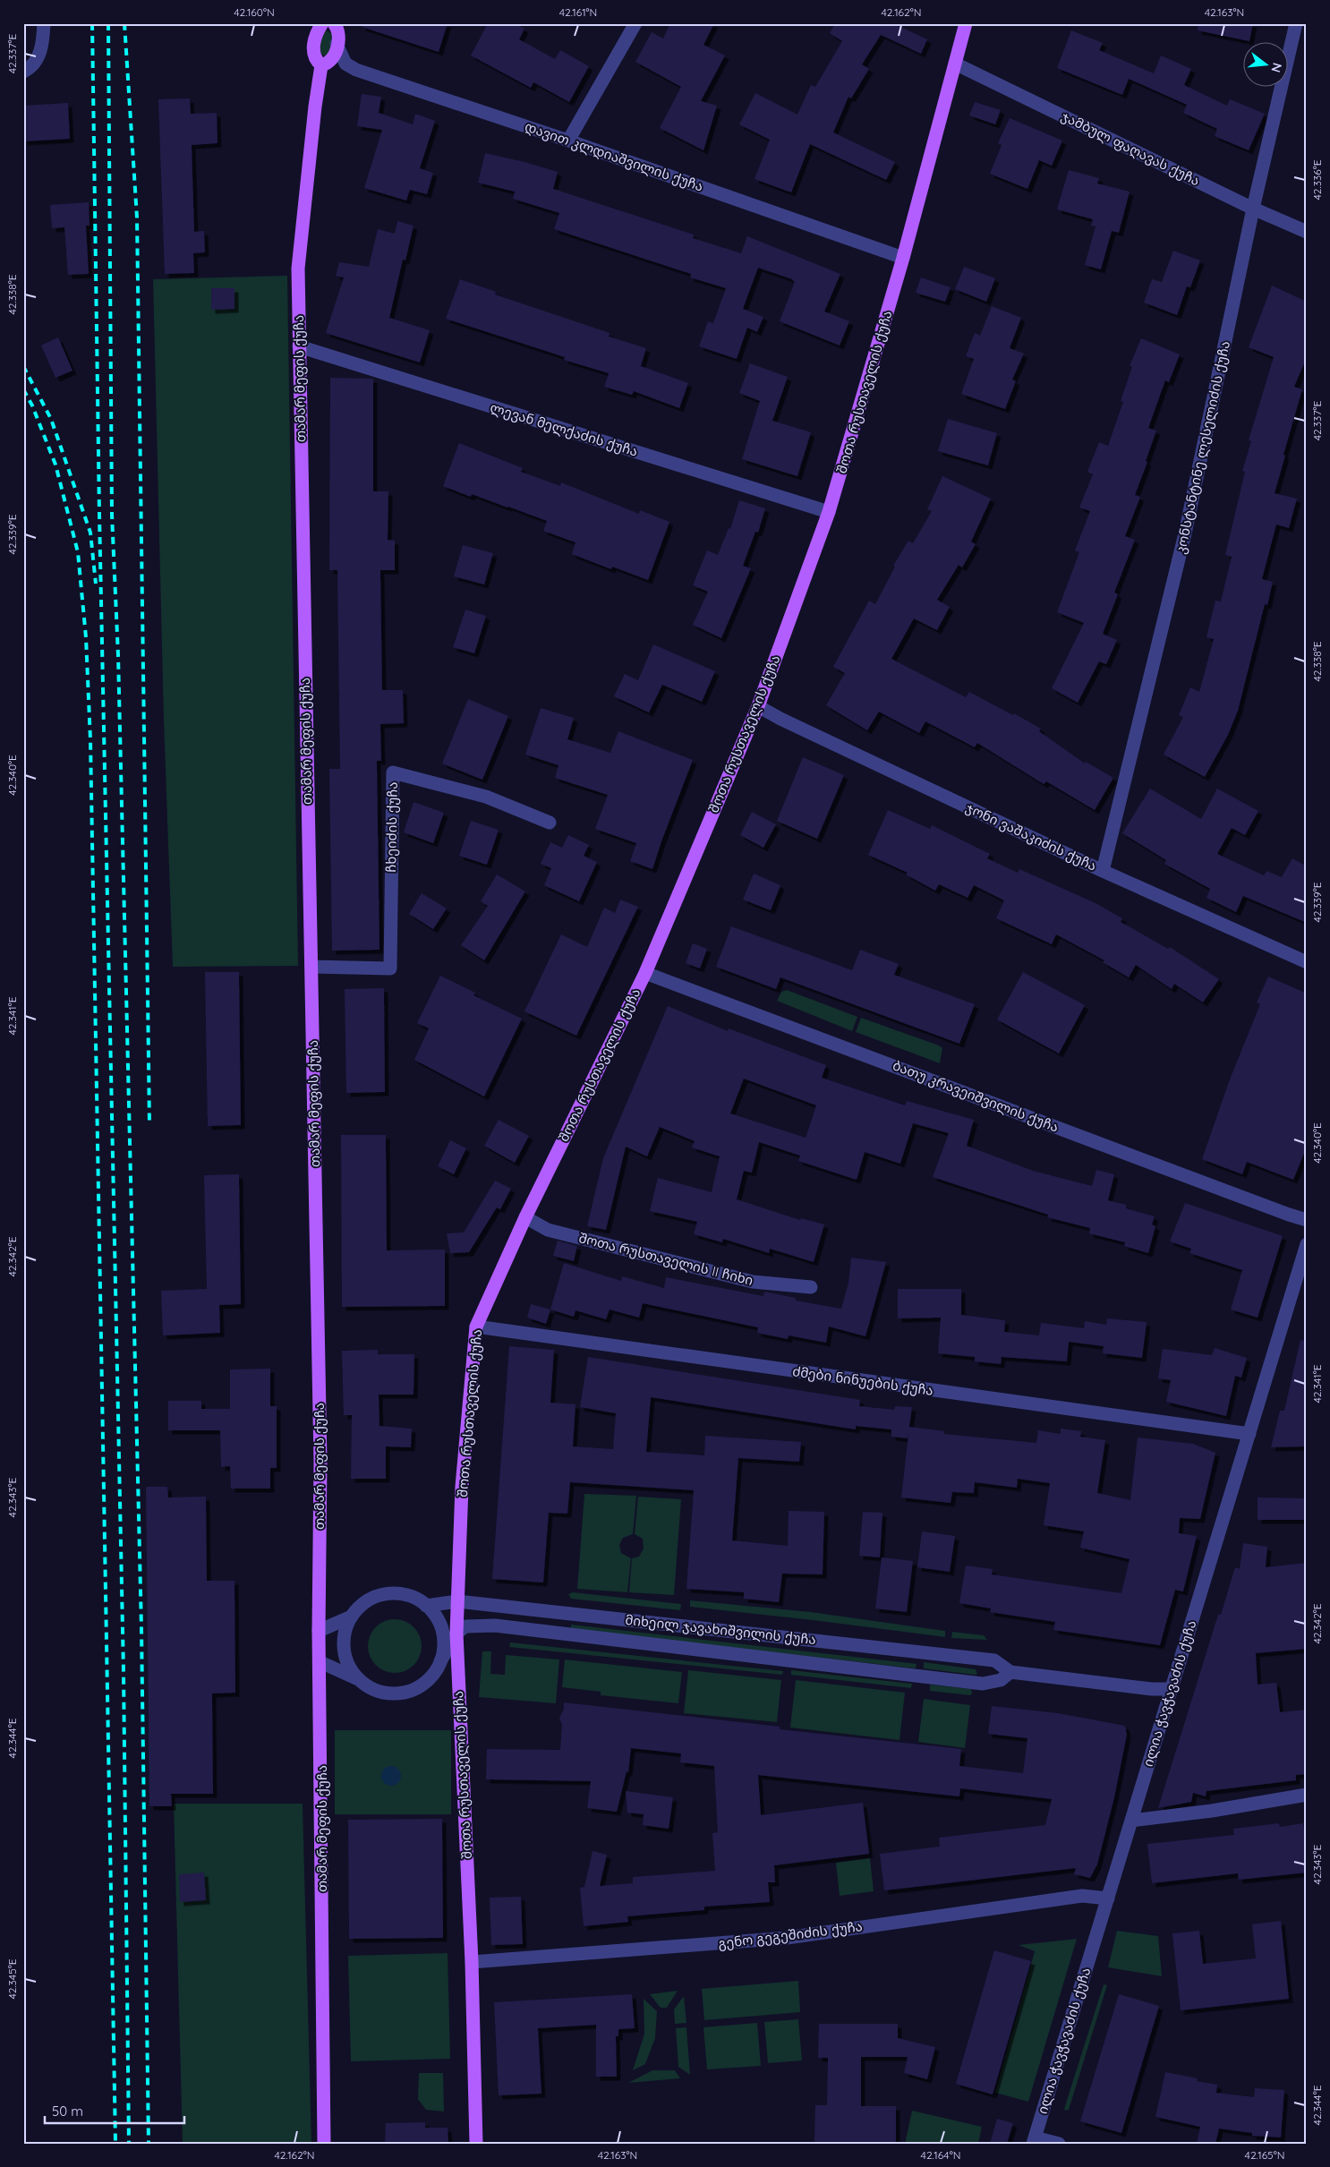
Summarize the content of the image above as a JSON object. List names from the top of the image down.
{
  "streets": {
    "main road": ["თამარ მეფის ქუჩა", "შოთა რუსთაველის ქუჩა"],
    "street": [
      "ჯამბულ ფაღავას ქუჩა",
      "დავით კლდიაშვილის ქუჩა",
      "ლევან მელქაძის ქუჩა",
      "კონსტანტინე ლესელიძის ქუჩა",
      "ჩხეიძის ქუჩა",
      "ჯონი ვაშაკიძის ქუჩა",
      "ბათუ კრავეიშვილის ქუჩა",
      "შოთა რუსთაველის II ჩიხი",
      "ძმები ნინუების ქუჩა",
      "მიხეილ ჯავახიშვილის ქუჩა",
      "ილია ჭავჭავაძის ქუჩა",
      "გენო გეგეშიძის ქუჩა"
    ]
  },
  "crossings": [
    ["ჯამბულ ფაღავას ქუჩა", "შოთა რუსთაველის ქუჩა"],
    ["ჯამბულ ფაღავას ქუჩა", "კონსტანტინე ლესელიძის ქუჩა"],
    ["დავით კლდიაშვილის ქუჩა", "თამარ მეფის ქუჩა"],
    ["დავით კლდიაშვილის ქუჩა", "შოთა რუსთაველის ქუჩა"],
    ["თამარ მეფის ქუჩა", "ლევან მელქაძის ქუჩა"],
    ["თამარ მეფის ქუჩა", "ჩხეიძის ქუჩა"],
    ["შოთა რუსთაველის ქუჩა", "ლევან მელქაძის ქუჩა"],
    ["შოთა რუსთაველის ქუჩა", "ჯონი ვაშაკიძის ქუჩა"],
    ["შოთა რუსთაველის ქუჩა", "ბათუ კრავეიშვილის ქუჩა"],
    ["შოთა რუსთაველის ქუჩა", "შოთა რუსთაველის II ჩიხი"],
    ["შოთა რუსთაველის ქუჩა", "ძმები ნინუების ქუჩა"],
    ["შოთა რუსთაველის ქუჩა", "მიხეილ ჯავახიშვილის ქუჩა"],
    ["შოთა რუსთაველის ქუჩა", "გენო გეგეშიძის ქუჩა"],
    ["კონსტანტინე ლესელიძის ქუჩა", "ჯონი ვაშაკიძის ქუჩა"],
    ["ძმები ნინუების ქუჩა", "ილია ჭავჭავაძის ქუჩა"],
    ["მიხეილ ჯავახიშვილის ქუჩა", "ილია ჭავჭავაძის ქუჩა"],
    ["ილია ჭავჭავაძის ქუჩა", "გენო გეგეშიძის ქუჩა"]
  ],
  "scale_bar": "50 m",
  "north": "right",
  "coordinates": [
    "42.160°N",
    "42.161°N",
    "42.162°N",
    "42.163°N",
    "42.337°E",
    "42.336°E",
    "42.338°E",
    "42.339°E",
    "42.340°E",
    "42.341°E",
    "42.342°E",
    "42.343°E",
    "42.344°E",
    "42.345°E",
    "42.164°N",
    "42.165°N"
  ]
}
